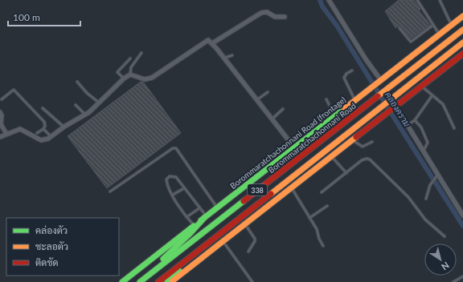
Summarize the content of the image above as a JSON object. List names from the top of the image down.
{
  "streets": {
    "main road": ["Borommaratchachonnani Road", "Borommaratchachonnani Road (frontage)", "338"]
  },
  "water": ["คลองคราม"],
  "legend": ["คล่องตัว", "ชะลอตัว", "ติดขัด"],
  "scale_bar": "100 m",
  "north": "bottom right"
}
